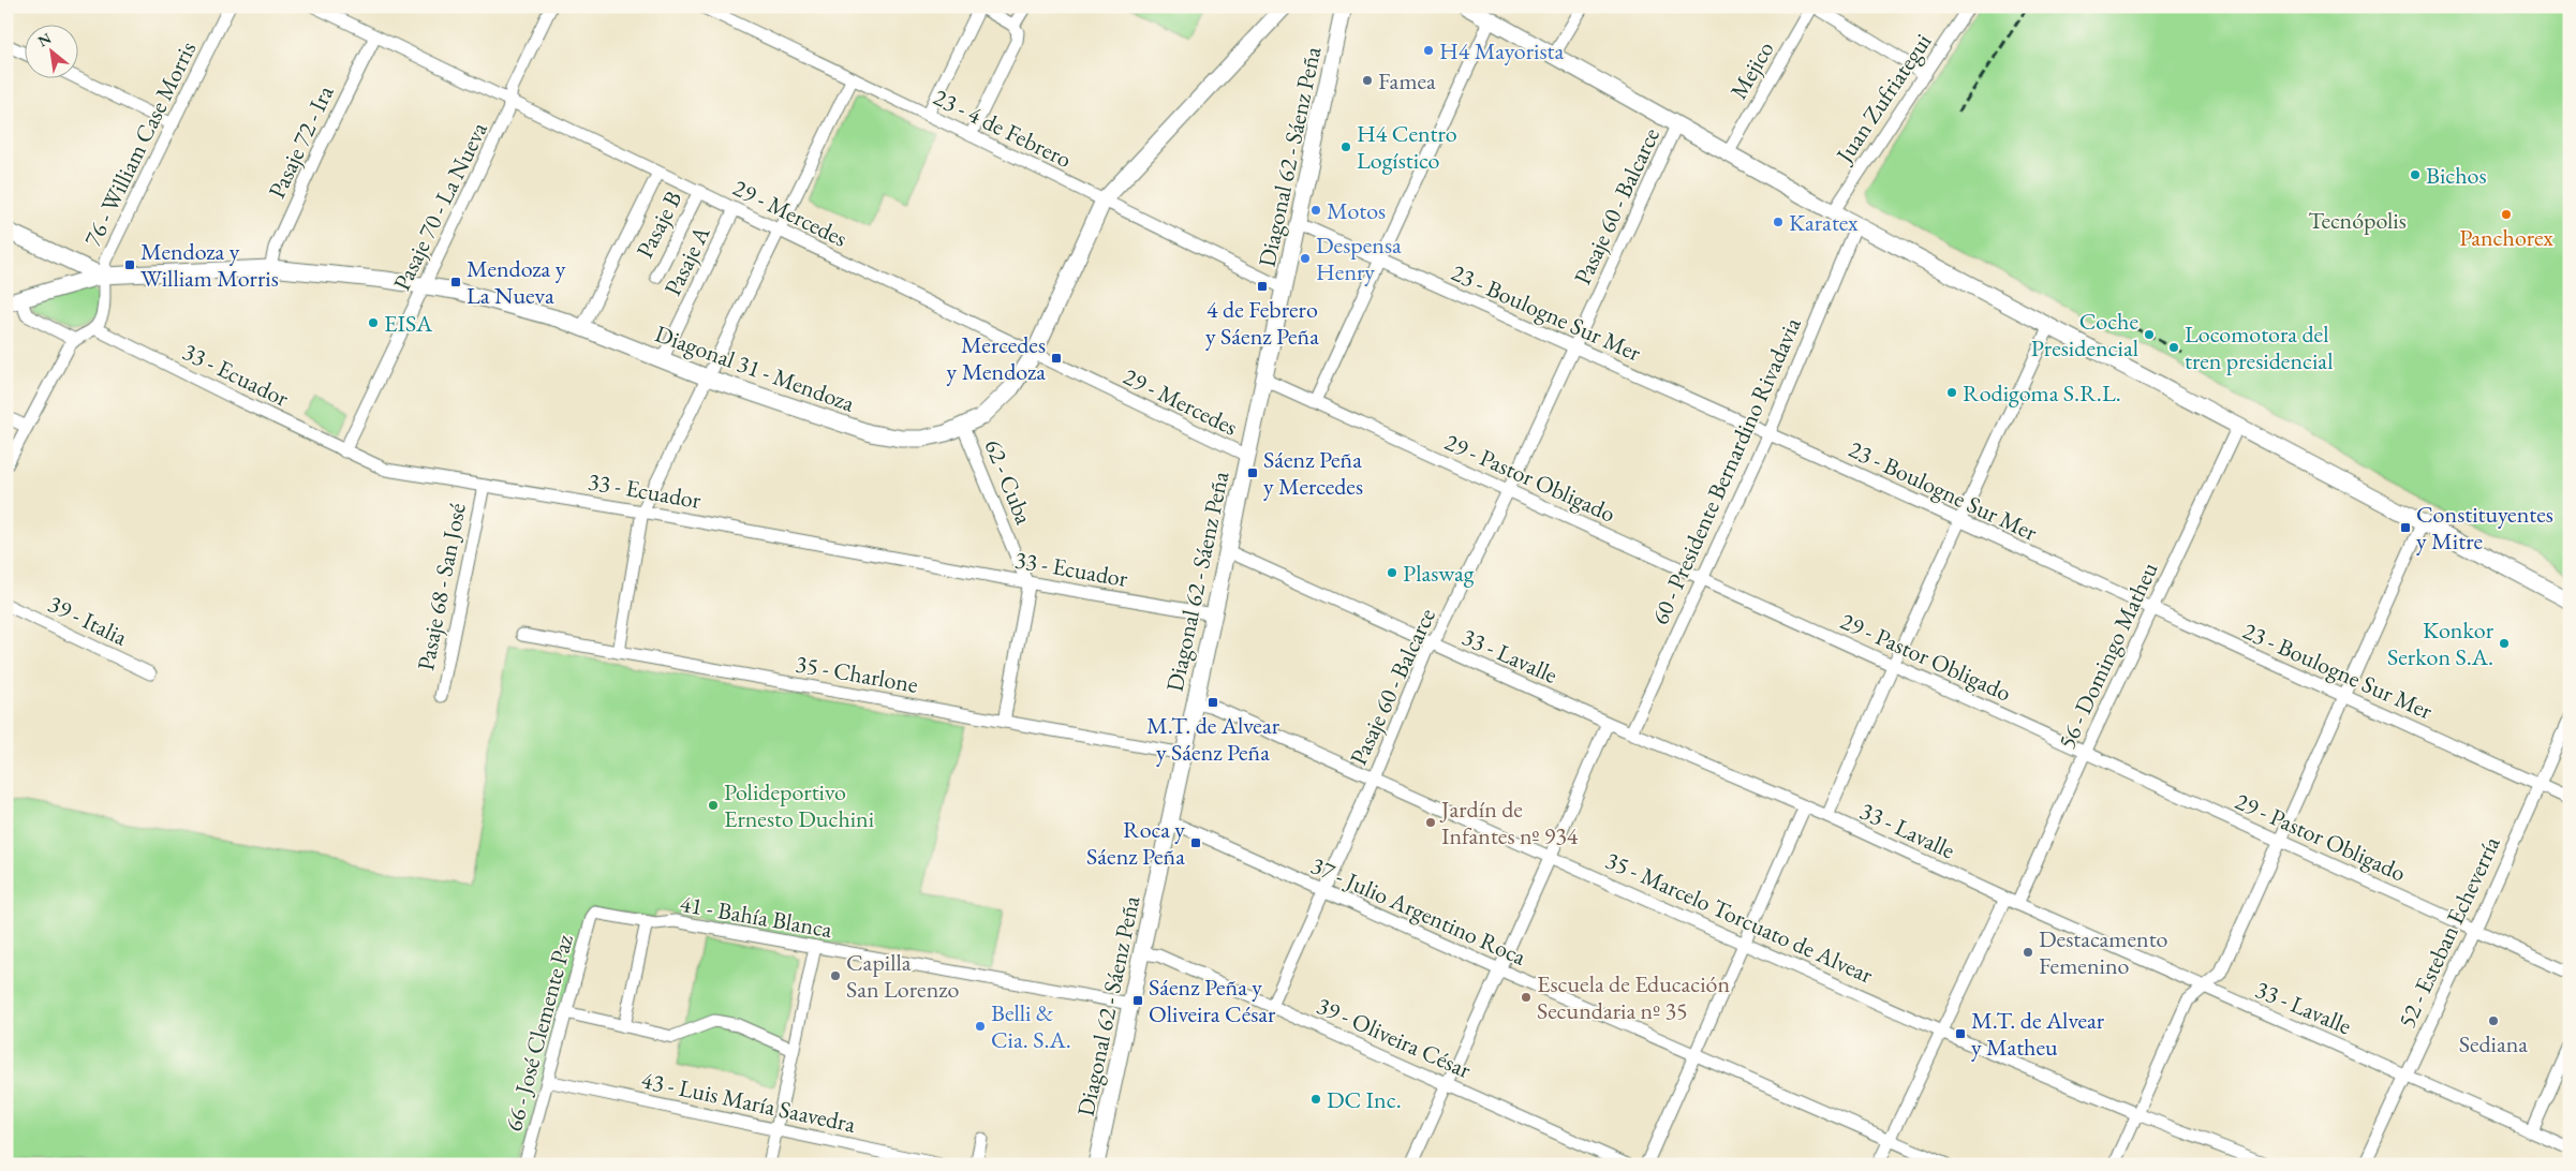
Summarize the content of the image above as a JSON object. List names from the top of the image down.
{
  "streets": {
    "street": [
      "Mejico",
      "Juan Zufriategui",
      "23 - 4 de Febrero",
      "Pasaje 72 - Ira",
      "76 - William Case Morris",
      "Diagonal 62 - Sáenz Peña",
      "Pasaje 70 - La Nueva",
      "Pasaje 60 - Balcarce",
      "29 - Mercedes",
      "Pasaje B",
      "Pasaje A",
      "23 - Boulogne Sur Mer",
      "Diagonal 31 - Mendoza",
      "33 - Ecuador",
      "60 - Presidente Bernardino Rivadavia",
      "29 - Pastor Obligado",
      "62 - Cuba",
      "Pasaje 68 - San José",
      "39 - Italia",
      "33 - Lavalle",
      "56 - Domingo Matheu",
      "35 - Charlone",
      "37 - Julio Argentino Roca",
      "41 - Bahía Blanca",
      "35 - Marcelo Torcuato de Alvear",
      "52 - Esteban Echeverría",
      "66 - José Clemente Paz",
      "39 - Oliveira César",
      "43 - Luis María Saavedra"
    ]
  },
  "crossings": [
    ["23 - 4 de Febrero", "Diagonal 62 - Sáenz Peña"],
    ["23 - 4 de Febrero", "Diagonal 31 - Mendoza"],
    ["Pasaje 72 - Ira", "29 - Mercedes"],
    ["Pasaje 72 - Ira", "Diagonal 31 - Mendoza"],
    ["76 - William Case Morris", "Diagonal 31 - Mendoza"],
    ["76 - William Case Morris", "33 - Ecuador"],
    ["Diagonal 62 - Sáenz Peña", "29 - Mercedes"],
    ["Diagonal 62 - Sáenz Peña", "23 - Boulogne Sur Mer"],
    ["Diagonal 62 - Sáenz Peña", "33 - Ecuador"],
    ["Diagonal 62 - Sáenz Peña", "29 - Pastor Obligado"],
    ["Diagonal 62 - Sáenz Peña", "33 - Lavalle"],
    ["Diagonal 62 - Sáenz Peña", "35 - Charlone"],
    ["Diagonal 62 - Sáenz Peña", "37 - Julio Argentino Roca"],
    ["Diagonal 62 - Sáenz Peña", "41 - Bahía Blanca"],
    ["Diagonal 62 - Sáenz Peña", "35 - Marcelo Torcuato de Alvear"],
    ["Diagonal 62 - Sáenz Peña", "39 - Oliveira César"],
    ["Pasaje 70 - La Nueva", "29 - Mercedes"],
    ["Pasaje 70 - La Nueva", "Diagonal 31 - Mendoza"],
    ["Pasaje 70 - La Nueva", "33 - Ecuador"],
    ["Pasaje 60 - Balcarce", "23 - Boulogne Sur Mer"],
    ["Pasaje 60 - Balcarce", "29 - Pastor Obligado"],
    ["Pasaje 60 - Balcarce", "33 - Lavalle"],
    ["Pasaje 60 - Balcarce", "37 - Julio Argentino Roca"],
    ["Pasaje 60 - Balcarce", "35 - Marcelo Torcuato de Alvear"],
    ["Pasaje 60 - Balcarce", "39 - Oliveira César"],
    ["29 - Mercedes", "Pasaje B"],
    ["29 - Mercedes", "Pasaje A"],
    ["29 - Mercedes", "Diagonal 31 - Mendoza"],
    ["Pasaje A", "Diagonal 31 - Mendoza"],
    ["23 - Boulogne Sur Mer", "60 - Presidente Bernardino Rivadavia"],
    ["23 - Boulogne Sur Mer", "56 - Domingo Matheu"],
    ["23 - Boulogne Sur Mer", "52 - Esteban Echeverría"],
    ["Diagonal 31 - Mendoza", "62 - Cuba"],
    ["33 - Ecuador", "62 - Cuba"],
    ["33 - Ecuador", "Pasaje 68 - San José"],
    ["60 - Presidente Bernardino Rivadavia", "29 - Pastor Obligado"],
    ["60 - Presidente Bernardino Rivadavia", "33 - Lavalle"],
    ["29 - Pastor Obligado", "56 - Domingo Matheu"],
    ["29 - Pastor Obligado", "52 - Esteban Echeverría"],
    ["33 - Lavalle", "56 - Domingo Matheu"],
    ["33 - Lavalle", "52 - Esteban Echeverría"],
    ["56 - Domingo Matheu", "37 - Julio Argentino Roca"],
    ["56 - Domingo Matheu", "35 - Marcelo Torcuato de Alvear"],
    ["41 - Bahía Blanca", "66 - José Clemente Paz"],
    ["66 - José Clemente Paz", "43 - Luis María Saavedra"]
  ],
  "parks": ["Tecnópolis"],
  "places": {
    "other": [
      "H4 Mayorista",
      "Famea",
      "H4 Centro Logístico",
      "Bichos",
      "Motos",
      "Panchorex",
      "Karatex",
      "Despensa Henry",
      "EISA",
      "Coche Presidencial",
      "Locomotora del tren presidencial",
      "Rodigoma S.R.L.",
      "Plaswag",
      "Konkor Serkon S.A.",
      "Polideportivo Ernesto Duchini",
      "Jardín de Infantes nº 934",
      "Destacamento Femenino",
      "Capilla San Lorenzo",
      "Escuela de Educación Secundaria nº 35",
      "Sediana",
      "Belli & Cia. S.A.",
      "DC Inc."
    ],
    "transit": [
      "Mendoza y William Morris",
      "Mendoza y La Nueva",
      "4 de Febrero y Sáenz Peña",
      "Mercedes y Mendoza",
      "Sáenz Peña y Mercedes",
      "Constituyentes y Mitre",
      "M.T. de Alvear y Sáenz Peña",
      "Roca y Sáenz Peña",
      "Sáenz Peña y Oliveira César",
      "M.T. de Alvear y Matheu"
    ]
  },
  "north": "top left"
}
